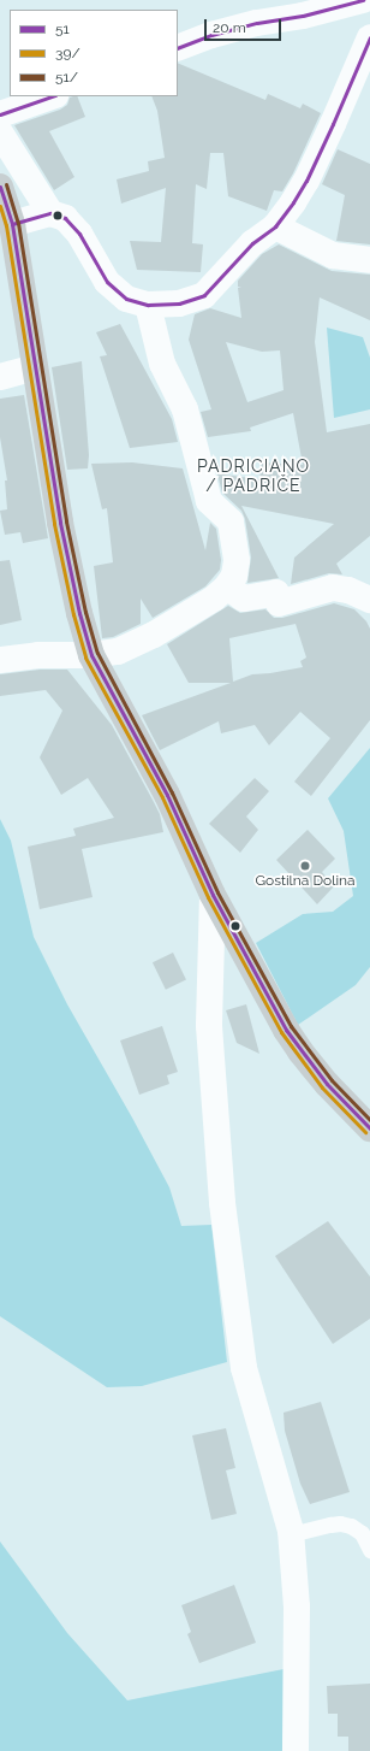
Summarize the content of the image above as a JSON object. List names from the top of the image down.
{
  "districts": ["PADRICIANO / PADRIČE"],
  "places": ["Gostilna Dolina"],
  "lines": ["transit line 51", "transit line 51/", "transit line 39/"],
  "legend": ["51", "39/", "51/"],
  "scale_bar": "20 m"
}
